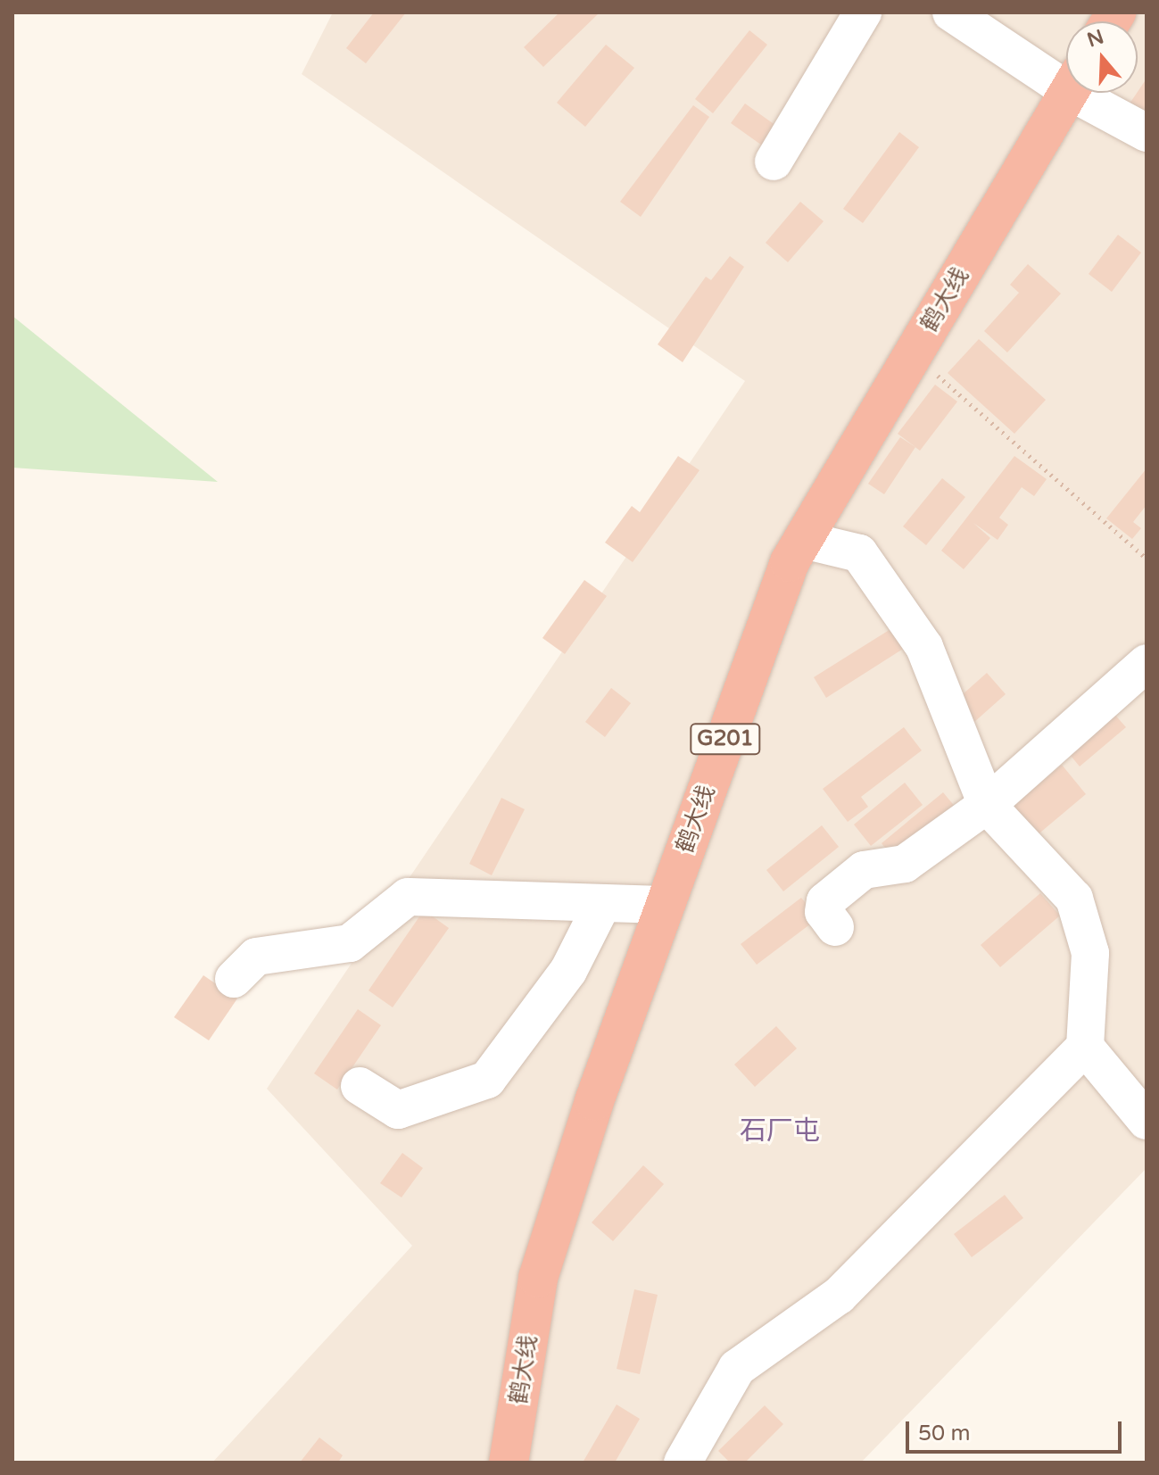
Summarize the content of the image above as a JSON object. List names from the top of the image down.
{
  "streets": {
    "highway": ["鹤大线", "G201"]
  },
  "districts": ["石厂屯"],
  "scale_bar": "50 m",
  "north": "top"
}
